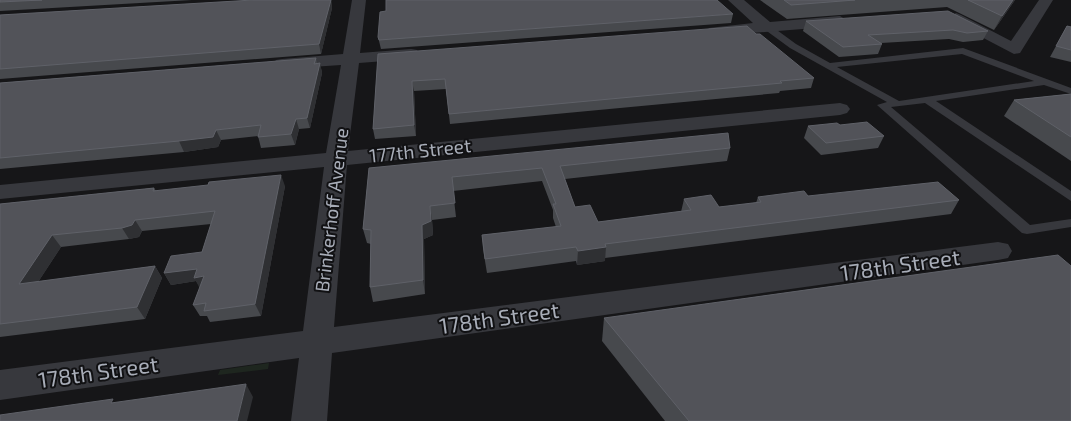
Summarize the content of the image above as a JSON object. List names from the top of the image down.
{
  "streets": {
    "street": ["177th Street", "Brinkerhoff Avenue", "178th Street"]
  },
  "crossings": [
    ["177th Street", "Brinkerhoff Avenue"],
    ["Brinkerhoff Avenue", "178th Street"]
  ]
}
